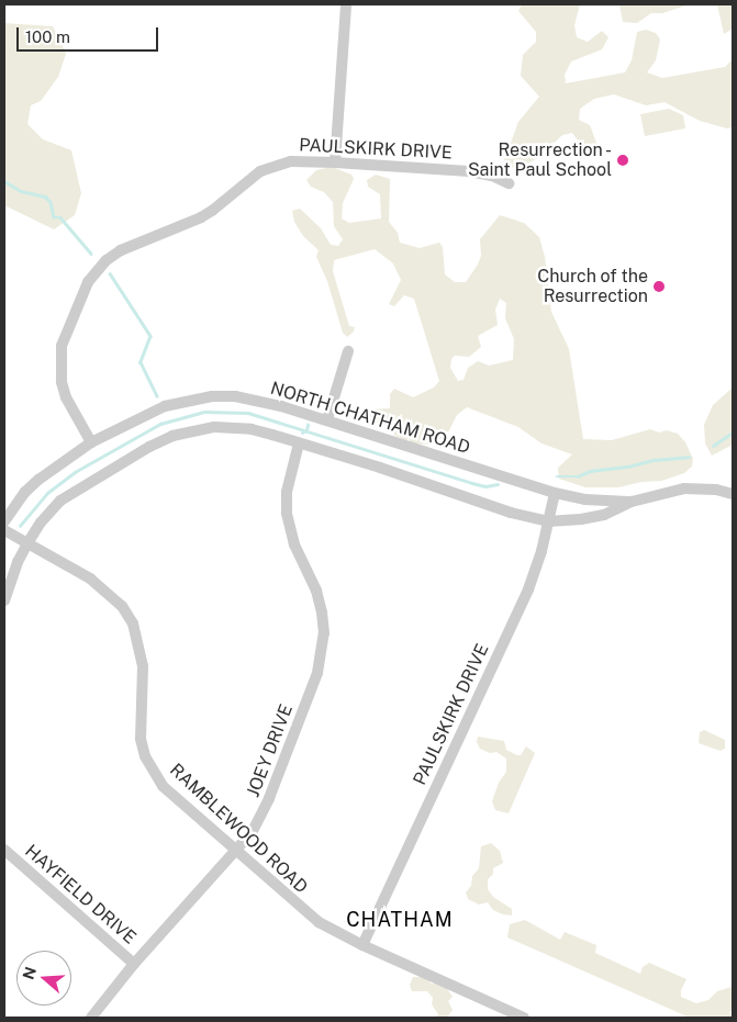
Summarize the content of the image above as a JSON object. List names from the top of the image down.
{
  "streets": {
    "street": [
      "PAULSKIRK DRIVE",
      "NORTH CHATHAM ROAD",
      "JOEY DRIVE",
      "RAMBLEWOOD ROAD",
      "HAYFIELD DRIVE"
    ]
  },
  "crossings": [
    ["PAULSKIRK DRIVE", "NORTH CHATHAM ROAD"],
    ["PAULSKIRK DRIVE", "RAMBLEWOOD ROAD"],
    ["NORTH CHATHAM ROAD", "JOEY DRIVE"],
    ["NORTH CHATHAM ROAD", "RAMBLEWOOD ROAD"],
    ["JOEY DRIVE", "RAMBLEWOOD ROAD"],
    ["JOEY DRIVE", "HAYFIELD DRIVE"]
  ],
  "districts": ["CHATHAM"],
  "places": ["Resurrection - Saint Paul School", "Church of the Resurrection"],
  "scale_bar": "100 m",
  "north": "left"
}
